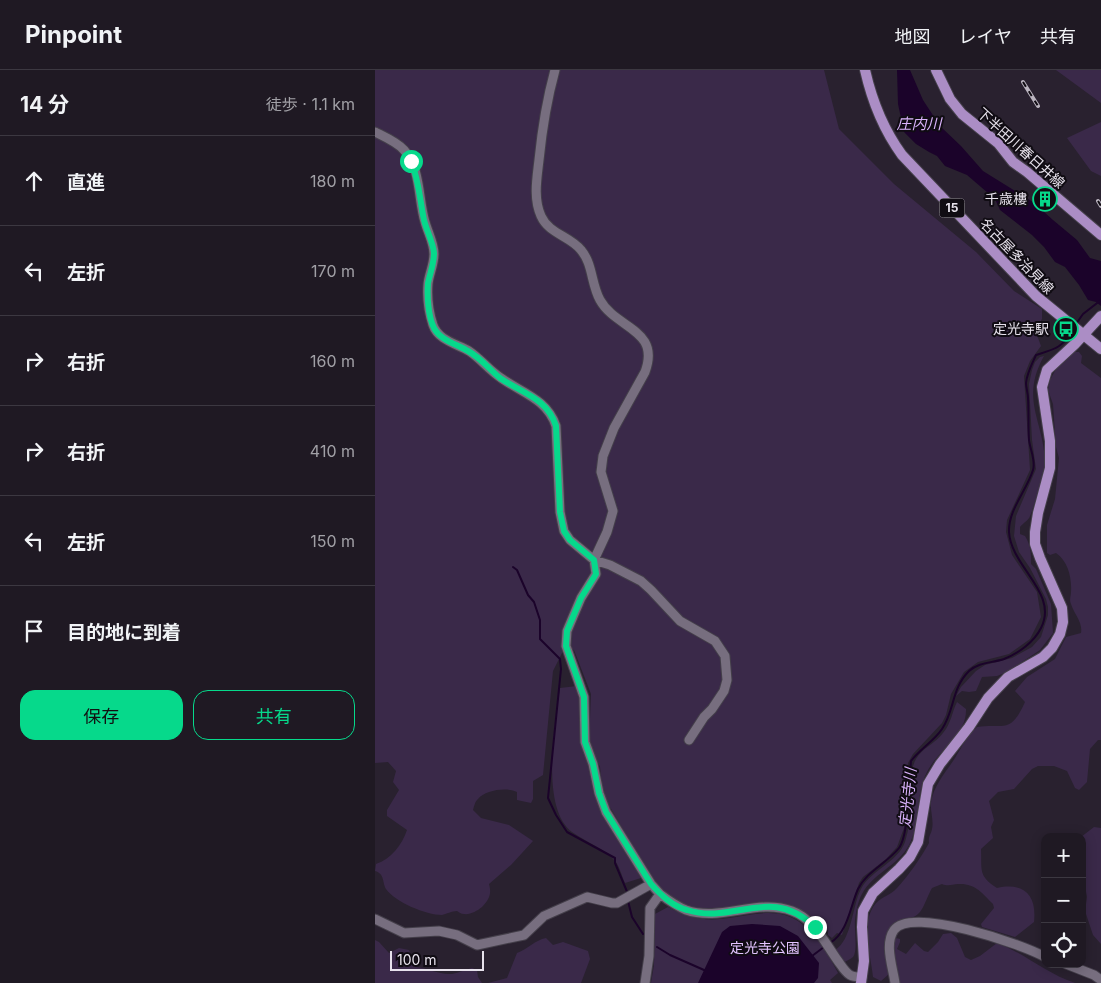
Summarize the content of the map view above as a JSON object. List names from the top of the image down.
{
  "streets": {
    "main road": ["下半田川春日井線", "15", "名古屋多治見線"]
  },
  "water": ["庄内川", "定光寺川"],
  "parks": ["定光寺公園"],
  "places": {
    "building": ["千歳樓"],
    "bus stop": ["定光寺駅"]
  },
  "scale_bar": "100 m",
  "page": {
    "header": "Pinpoint",
    "nav": ["地図", "レイヤ", "共有"],
    "heading": ["14 分", "徒歩 · 1.1 km"],
    "list": [
      ["直進", "180 m"],
      ["左折", "170 m"],
      ["右折", "160 m"],
      ["右折", "410 m"],
      ["左折", "150 m"],
      "目的地に到着"
    ],
    "buttons": ["保存", "共有"],
    "map_buttons": ["+", "−"],
    "scale": "100 m"
  }
}
